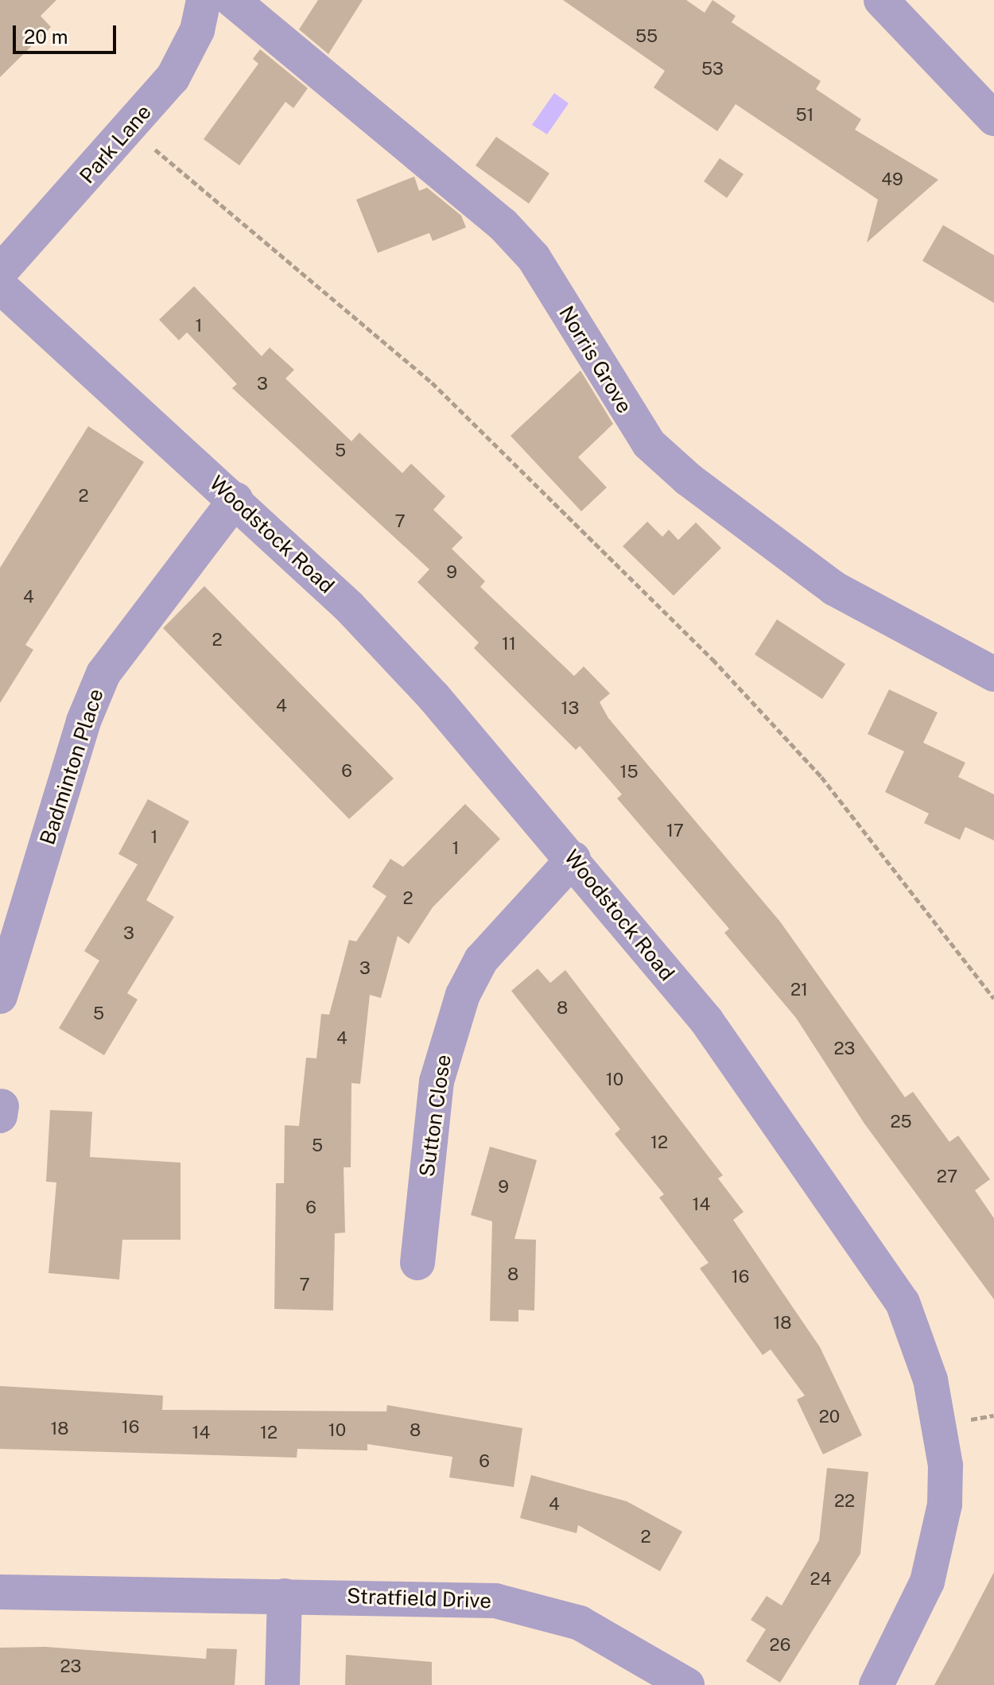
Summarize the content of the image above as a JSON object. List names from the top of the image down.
{
  "streets": {
    "street": [
      "Park Lane",
      "Norris Grove",
      "Woodstock Road",
      "Badminton Place",
      "Sutton Close",
      "Stratfield Drive"
    ]
  },
  "crossings": [
    ["Woodstock Road", "Badminton Place"],
    ["Woodstock Road", "Sutton Close"]
  ],
  "house_numbers": [
    "55",
    "53",
    "51",
    "49",
    "1",
    "3",
    "5",
    "2",
    "7",
    "9",
    "4",
    "2",
    "11",
    "4",
    "13",
    "6",
    "15",
    "17",
    "1",
    "1",
    "2",
    "3",
    "3",
    "21",
    "8",
    "5",
    "4",
    "23",
    "10",
    "25",
    "12",
    "5",
    "27",
    "9",
    "14",
    "6",
    "8",
    "16",
    "7",
    "18",
    "20",
    "16",
    "18",
    "10",
    "8",
    "14",
    "12",
    "6",
    "22",
    "4",
    "2",
    "24",
    "26",
    "23"
  ],
  "scale_bar": "20 m"
}
